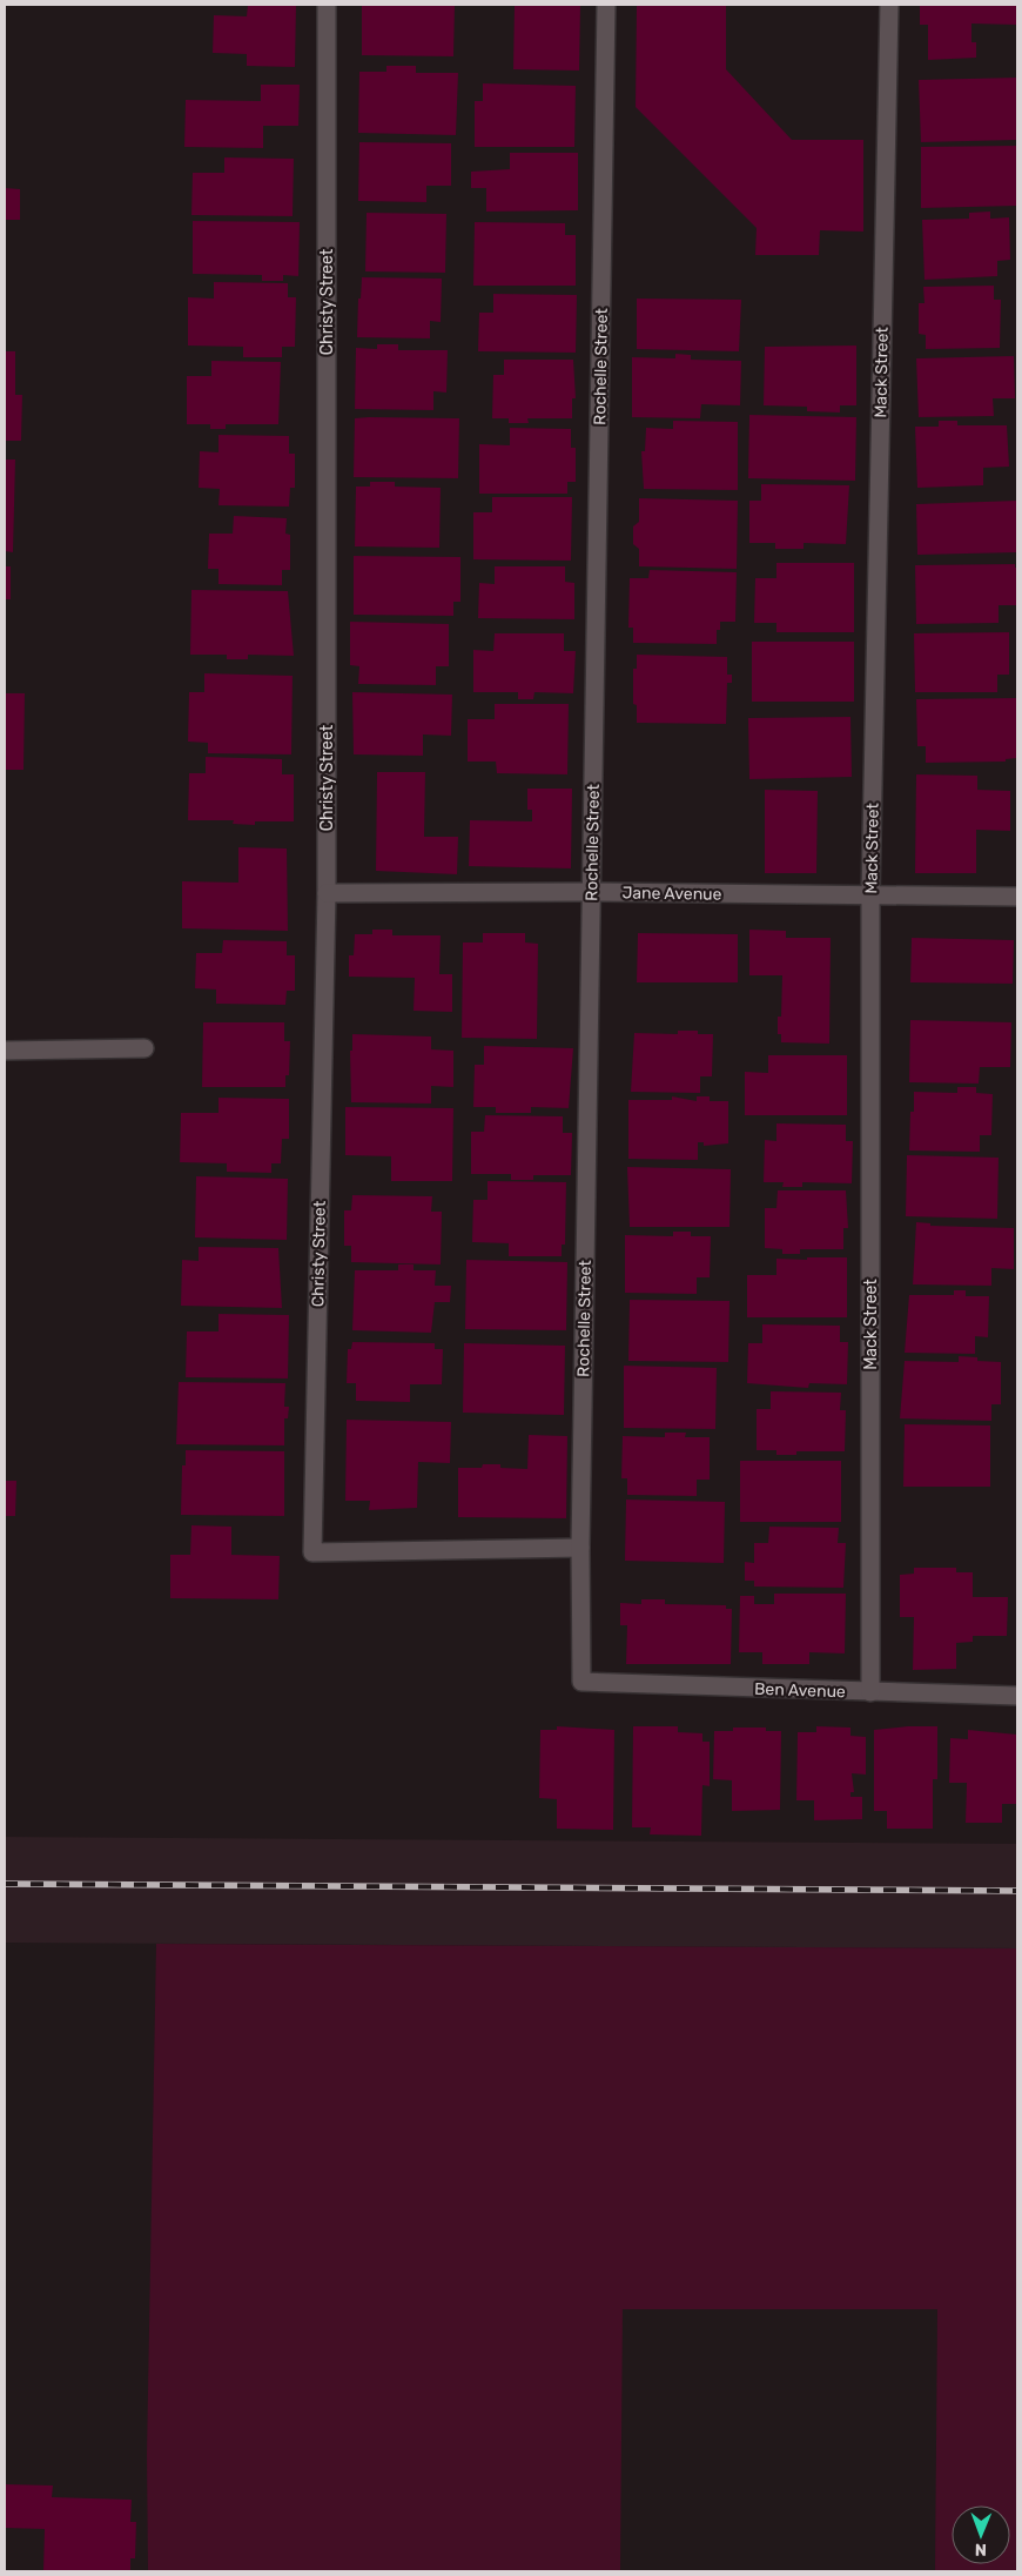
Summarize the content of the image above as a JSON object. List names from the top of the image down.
{
  "streets": {
    "street": [
      "Christy Street",
      "Rochelle Street",
      "Mack Street",
      "Jane Avenue",
      "Ben Avenue"
    ]
  },
  "crossings": [
    ["Christy Street", "Rochelle Street"],
    ["Christy Street", "Jane Avenue"],
    ["Rochelle Street", "Jane Avenue"],
    ["Rochelle Street", "Ben Avenue"],
    ["Mack Street", "Jane Avenue"],
    ["Mack Street", "Ben Avenue"]
  ],
  "north": "bottom"
}
